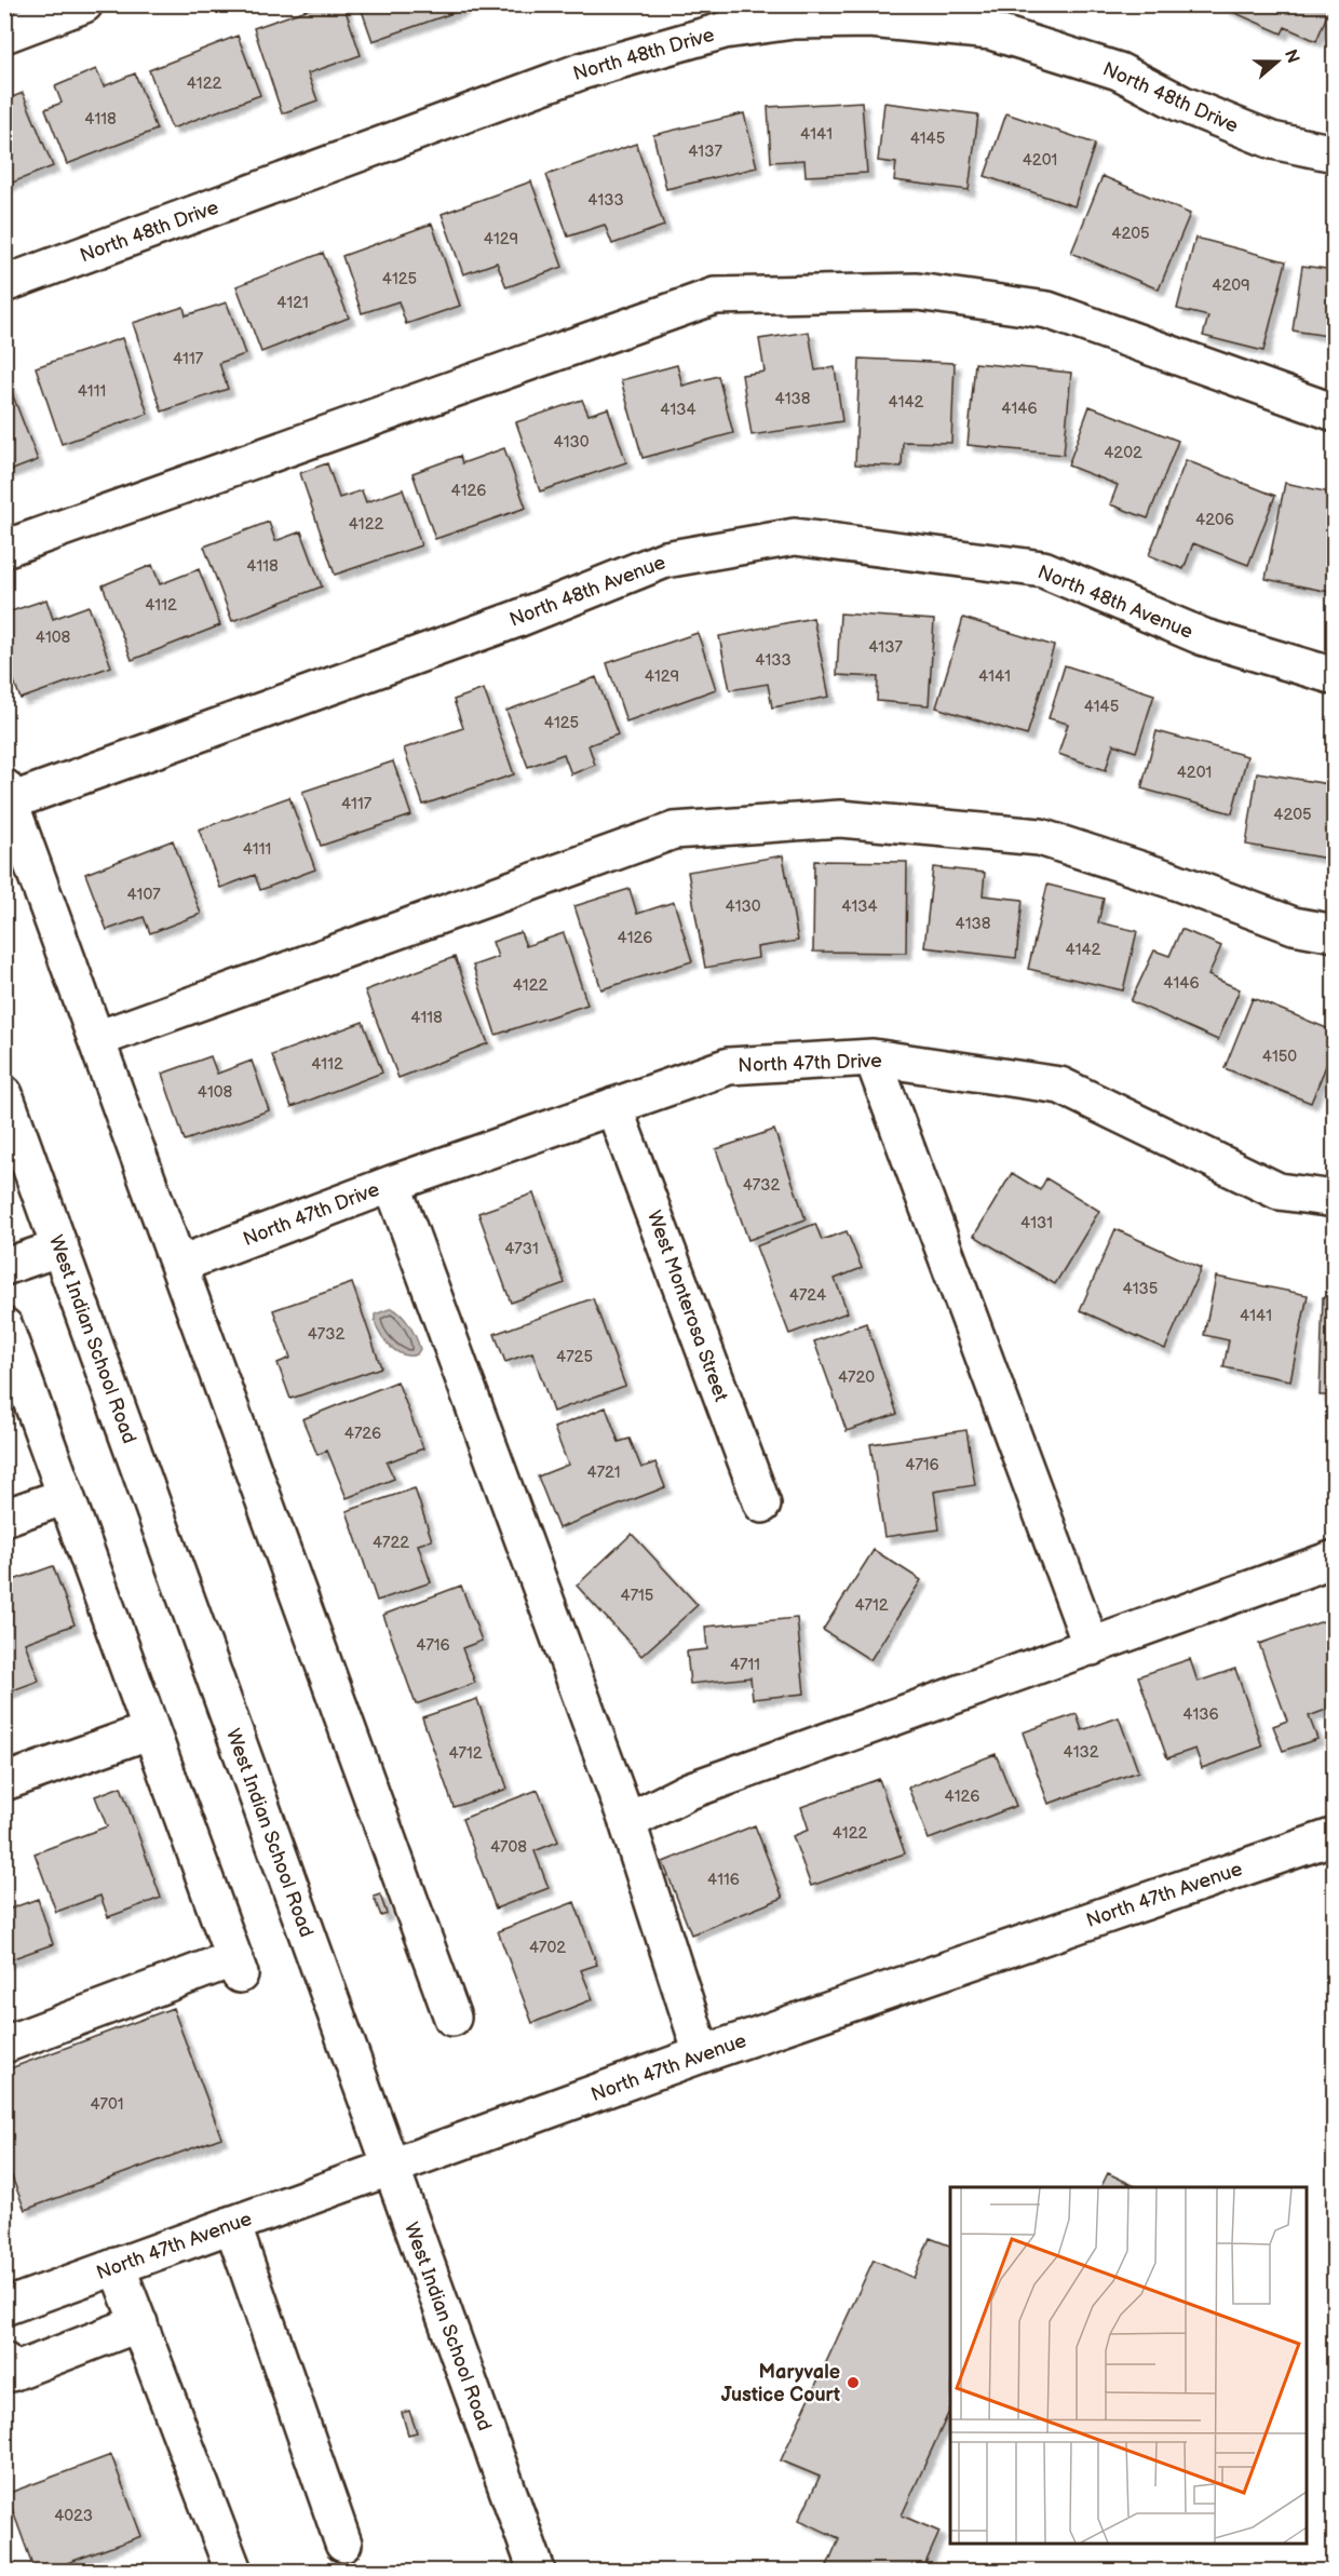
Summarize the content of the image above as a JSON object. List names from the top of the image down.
{
  "streets": {
    "street": [
      "North 48th Drive",
      "North 48th Avenue",
      "North 47th Drive",
      "West Monterosa Street",
      "West Indian School Road",
      "North 47th Avenue"
    ]
  },
  "crossings": [
    ["North 47th Drive", "West Monterosa Street"],
    ["West Indian School Road", "North 47th Avenue"]
  ],
  "places": ["Maryvale Justice Court"],
  "house_numbers": [
    "4122",
    "4118",
    "4141",
    "4145",
    "4137",
    "4201",
    "4133",
    "4205",
    "4129",
    "4125",
    "4209",
    "4121",
    "4117",
    "4111",
    "4138",
    "4142",
    "4146",
    "4134",
    "4130",
    "4202",
    "4126",
    "4206",
    "4122",
    "4118",
    "4112",
    "4108",
    "4137",
    "4133",
    "4129",
    "4141",
    "4145",
    "4125",
    "4201",
    "4117",
    "4205",
    "4111",
    "4107",
    "4130",
    "4134",
    "4138",
    "4126",
    "4142",
    "4146",
    "4122",
    "4118",
    "4150",
    "4112",
    "4108",
    "4732",
    "4131",
    "4731",
    "4135",
    "4724",
    "4141",
    "4732",
    "4725",
    "4720",
    "4726",
    "4716",
    "4721",
    "4722",
    "4715",
    "4712",
    "4716",
    "4711",
    "4136",
    "4132",
    "4712",
    "4126",
    "4122",
    "4708",
    "4116",
    "4702",
    "4701",
    "4023"
  ],
  "north": "right"
}
